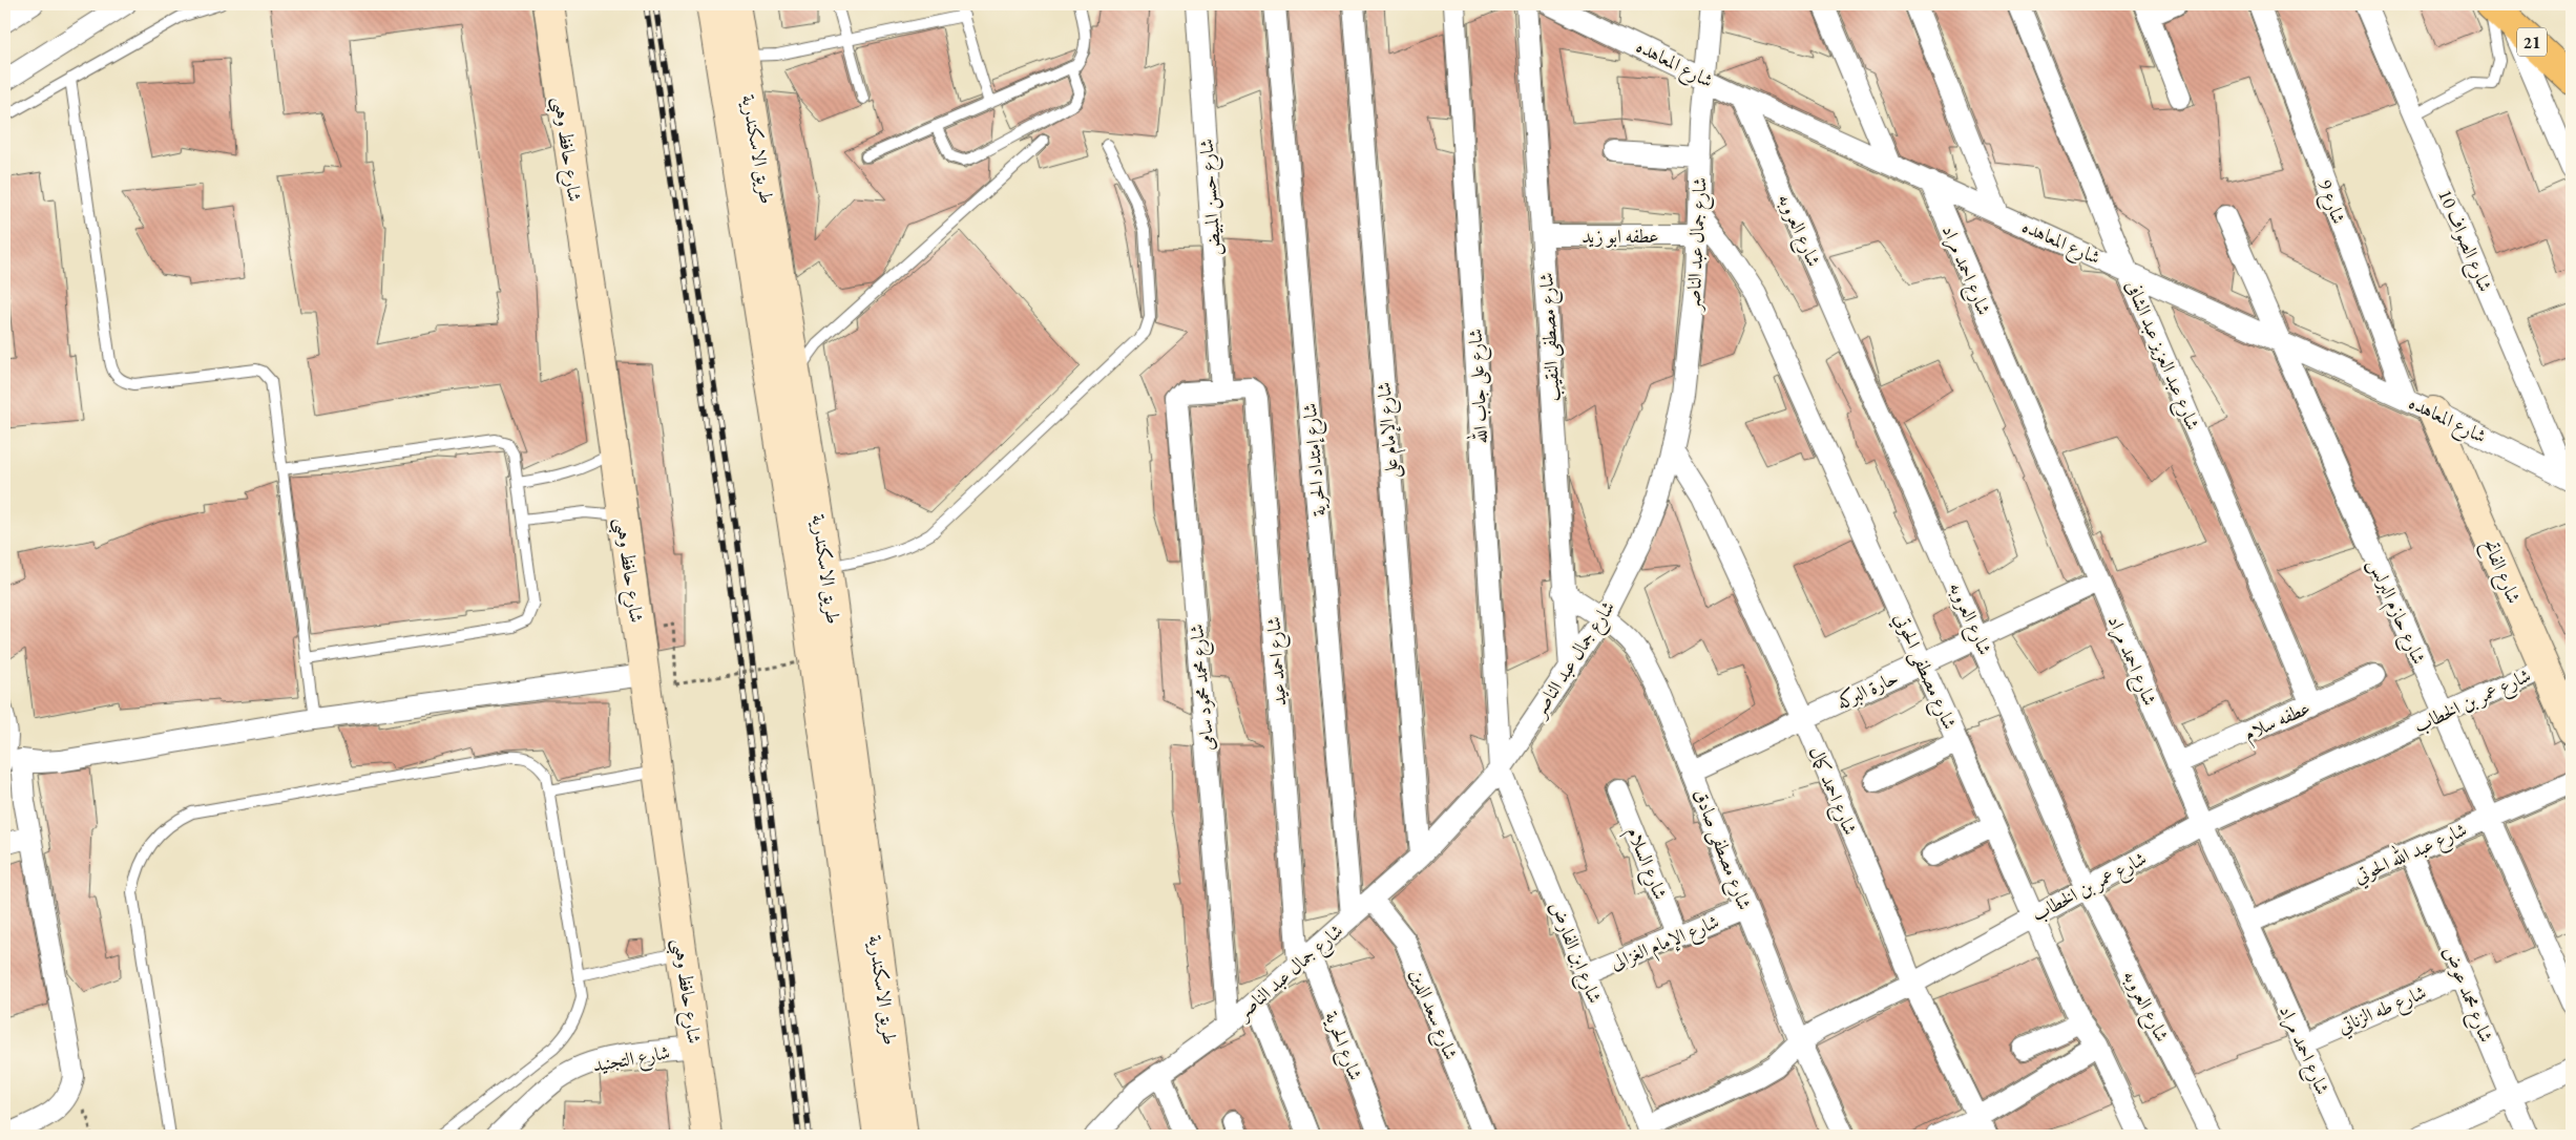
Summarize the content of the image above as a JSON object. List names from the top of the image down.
{
  "streets": {
    "highway": ["21"],
    "main road": ["شارع حافظ وهبى", "طريق الاسكندرية", "شارع الفاتح"],
    "street": [
      "شارع المعاهده",
      "شارع حسن المبيض",
      "شارع 9",
      "شارع العروبه",
      "عطفه ابو زيد",
      "شارع الصواف 10",
      "شارع جمال عبد الناصر",
      "شارع احمد مراد",
      "شارع مصطفى النقيب",
      "شارع عبد العزيز عبد الشافى",
      "شارع على جاب الله",
      "شارع الإمام على",
      "شارع إمتداد الحرية",
      "شارع حازم البرلس",
      "شارع احمد عيد",
      "شارع مصطفى الحوتي",
      "شارع محمد محمود سامى",
      "حارة البركه",
      "شارع عمر بن الخطاب",
      "عطفه سلام",
      "شارع احمد كمال",
      "شارع مصطفى صادق",
      "شارع عبد الله الحوتي",
      "شارع السلام",
      "شارع الإمام الغزالى",
      "شارع ابن الفارض",
      "شارع محمد عوض",
      "شارع طه الزناتي",
      "شارع سعد الدين",
      "شارع الحرية",
      "شارع التجنيد"
    ]
  },
  "crossings": [
    ["شارع المعاهده", "شارع 9"],
    ["شارع المعاهده", "شارع العروبه"],
    ["شارع المعاهده", "شارع الصواف 10"],
    ["شارع المعاهده", "شارع جمال عبد الناصر"],
    ["شارع المعاهده", "شارع احمد مراد"],
    ["شارع المعاهده", "شارع عبد العزيز عبد الشافى"],
    ["شارع المعاهده", "شارع الفاتح"],
    ["شارع المعاهده", "شارع حازم البرلس"],
    ["شارع حافظ وهبى", "شارع التجنيد"],
    ["شارع حسن المبيض", "شارع احمد عيد"],
    ["شارع حسن المبيض", "شارع محمد محمود سامى"],
    ["شارع العروبه", "حارة البركه"],
    ["شارع العروبه", "شارع عمر بن الخطاب"],
    ["عطفه ابو زيد", "شارع جمال عبد الناصر"],
    ["عطفه ابو زيد", "شارع مصطفى النقيب"],
    ["شارع جمال عبد الناصر", "شارع مصطفى النقيب"],
    ["شارع جمال عبد الناصر", "شارع على جاب الله"],
    ["شارع جمال عبد الناصر", "شارع الإمام على"],
    ["شارع جمال عبد الناصر", "شارع إمتداد الحرية"],
    ["شارع جمال عبد الناصر", "شارع احمد عيد"],
    ["شارع جمال عبد الناصر", "شارع مصطفى الحوتي"],
    ["شارع جمال عبد الناصر", "شارع محمد محمود سامى"],
    ["شارع جمال عبد الناصر", "شارع احمد كمال"],
    ["شارع جمال عبد الناصر", "شارع مصطفى صادق"],
    ["شارع جمال عبد الناصر", "شارع ابن الفارض"],
    ["شارع جمال عبد الناصر", "شارع سعد الدين"],
    ["شارع جمال عبد الناصر", "شارع الحرية"],
    ["شارع احمد مراد", "حارة البركه"],
    ["شارع احمد مراد", "شارع عمر بن الخطاب"],
    ["شارع احمد مراد", "عطفه سلام"],
    ["شارع احمد مراد", "شارع عبد الله الحوتي"],
    ["شارع احمد مراد", "شارع طه الزناتي"],
    ["شارع مصطفى النقيب", "شارع مصطفى صادق"],
    ["شارع عبد العزيز عبد الشافى", "عطفه سلام"],
    ["شارع على جاب الله", "شارع ابن الفارض"],
    ["شارع الفاتح", "شارع عمر بن الخطاب"],
    ["شارع حازم البرلس", "شارع عمر بن الخطاب"],
    ["شارع حازم البرلس", "شارع عبد الله الحوتي"],
    ["شارع احمد عيد", "شارع محمد محمود سامى"],
    ["شارع احمد عيد", "شارع الحرية"],
    ["شارع مصطفى الحوتي", "حارة البركه"],
    ["شارع مصطفى الحوتي", "شارع عمر بن الخطاب"],
    ["حارة البركه", "شارع احمد كمال"],
    ["حارة البركه", "شارع مصطفى صادق"],
    ["شارع عمر بن الخطاب", "شارع احمد كمال"],
    ["شارع عمر بن الخطاب", "شارع مصطفى صادق"],
    ["شارع عمر بن الخطاب", "شارع ابن الفارض"],
    ["شارع مصطفى صادق", "شارع الإمام الغزالى"],
    ["شارع عبد الله الحوتي", "شارع محمد عوض"],
    ["شارع السلام", "شارع الإمام الغزالى"],
    ["شارع الإمام الغزالى", "شارع ابن الفارض"],
    ["شارع محمد عوض", "شارع طه الزناتي"]
  ]
}
